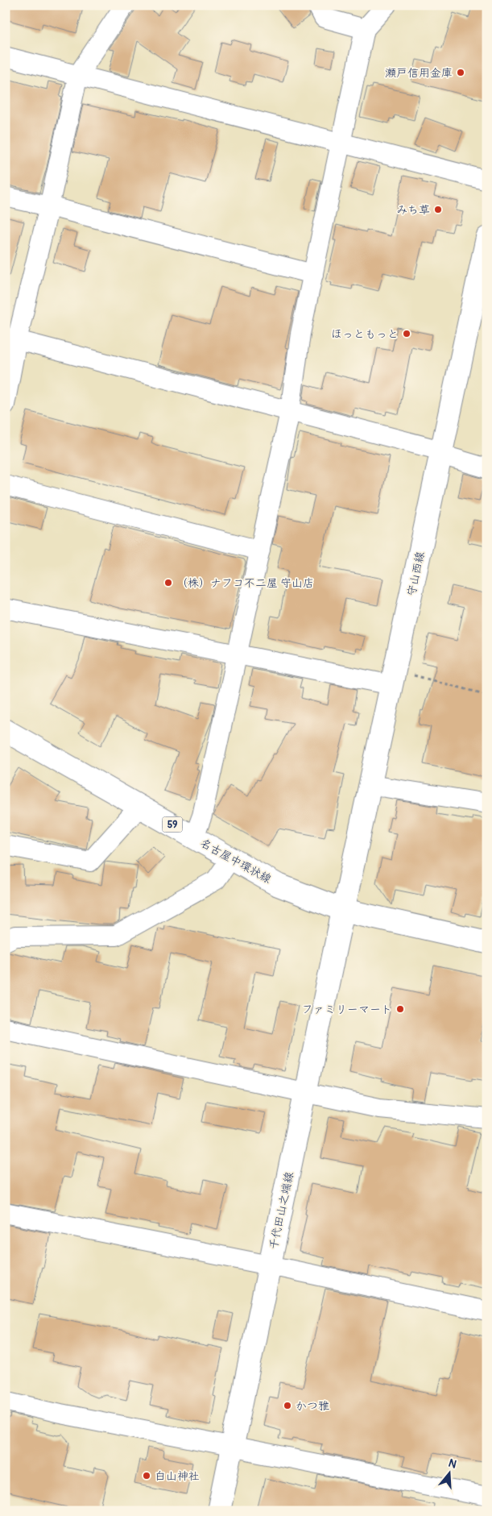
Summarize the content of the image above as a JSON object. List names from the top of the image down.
{
  "streets": {
    "main road": [
      "守山西線",
      "59",
      "名古屋中環状線",
      "千代田山之端線"
    ]
  },
  "crossings": [
    ["守山西線", "名古屋中環状線"],
    ["守山西線", "千代田山之端線"],
    ["名古屋中環状線", "千代田山之端線"]
  ],
  "places": [
    "瀬戸信用金庫",
    "みち草",
    "ほっともっと",
    "（株）ナフコ不二屋 守山店",
    "ファミリーマート",
    "かつ雅",
    "白山神社"
  ],
  "north": "top"
}
